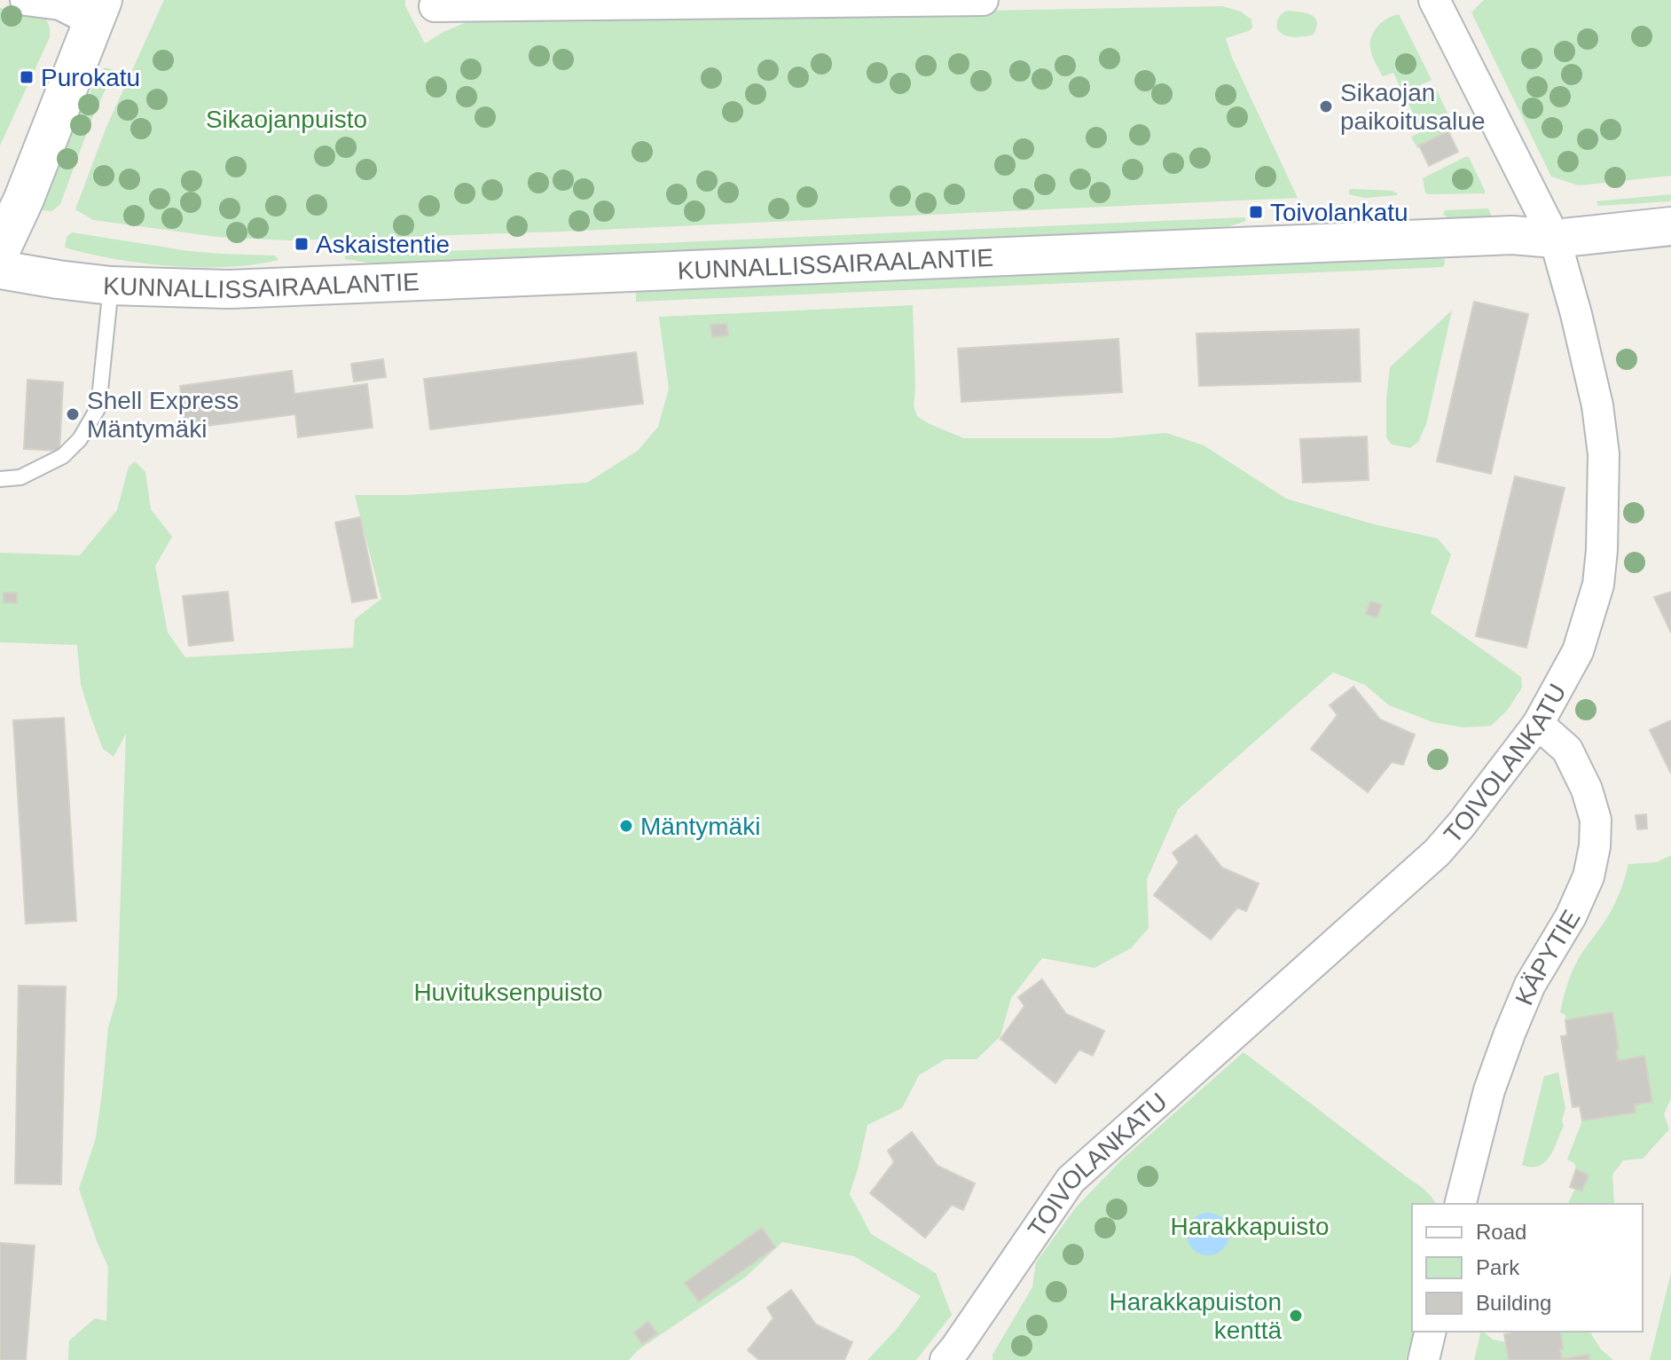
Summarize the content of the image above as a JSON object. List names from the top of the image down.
{
  "streets": {
    "street": ["KUNNALLISSAIRAALANTIE", "TOIVOLANKATU", "KÄPYTIE"]
  },
  "crossings": [
    ["KUNNALLISSAIRAALANTIE", "TOIVOLANKATU"],
    ["TOIVOLANKATU", "KÄPYTIE"]
  ],
  "parks": ["Sikaojanpuisto", "Huvituksenpuisto", "Harakkapuisto"],
  "places": {
    "transit": ["Purokatu", "Toivolankatu", "Askaistentie"],
    "other": [
      "Sikaojan paikoitusalue",
      "Shell Express Mäntymäki",
      "Mäntymäki",
      "Harakkapuiston kenttä"
    ]
  },
  "legend": ["Road", "Park", "Building"]
}
